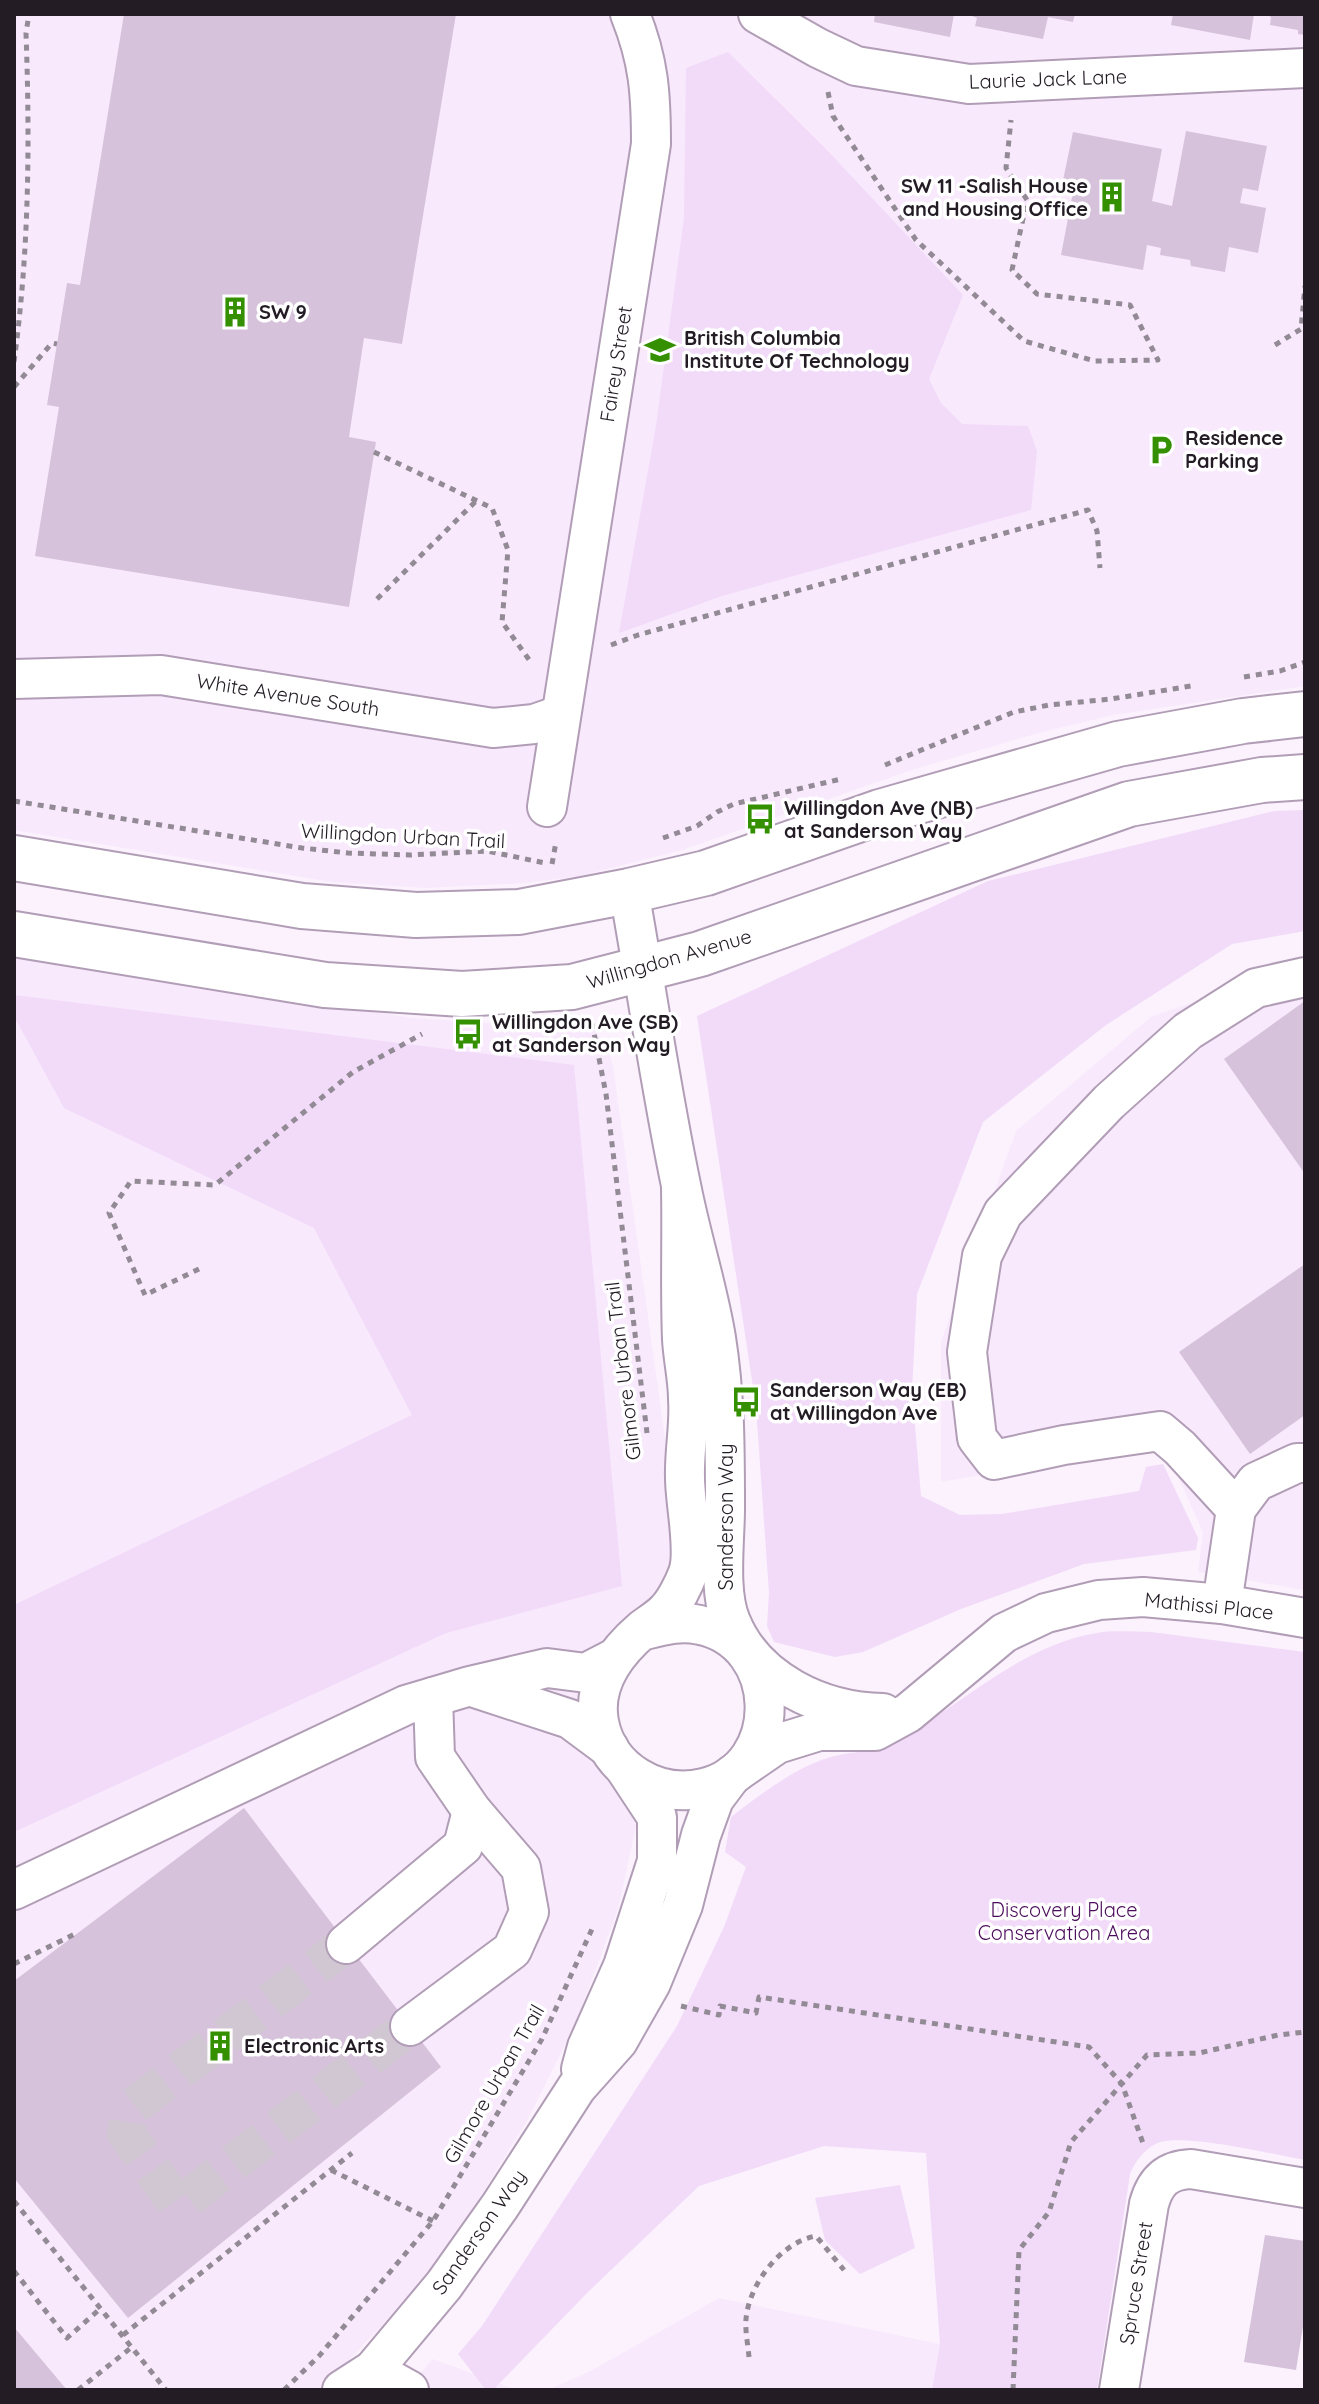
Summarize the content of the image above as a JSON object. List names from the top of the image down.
{
  "streets": {
    "main road": ["Willingdon Avenue"],
    "street": [
      "Laurie Jack Lane",
      "Fairey Street",
      "White Avenue South",
      "Sanderson Way",
      "Mathissi Place",
      "Spruce Street"
    ],
    "path": ["Willingdon Urban Trail", "Gilmore Urban Trail"]
  },
  "crossings": [
    ["Fairey Street", "White Avenue South"],
    ["Willingdon Avenue", "Sanderson Way"],
    ["Sanderson Way", "Mathissi Place"]
  ],
  "parks": ["Discovery Place Conservation Area"],
  "places": {
    "building": ["SW 11 -Salish House and Housing Office", "SW 9", "Electronic Arts"],
    "school or university": ["British Columbia Institute Of Technology"],
    "parking": ["Residence Parking"],
    "bus stop": ["Willingdon Ave (NB) at Sanderson Way", "Willingdon Ave (SB) at Sanderson Way", "Sanderson Way (EB) at Willingdon Ave"]
  }
}
